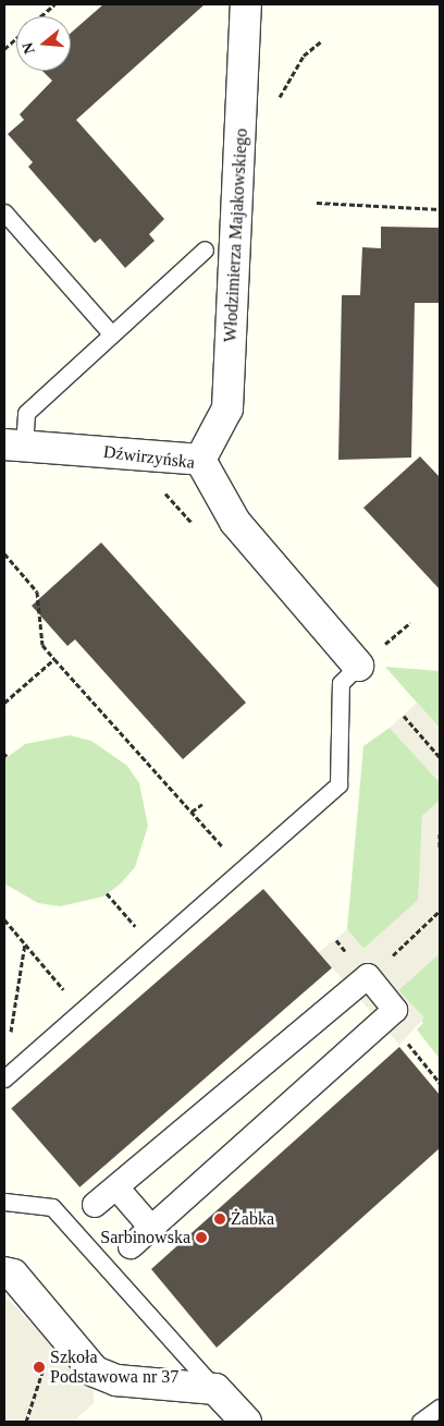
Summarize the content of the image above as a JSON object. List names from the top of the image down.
{
  "streets": {
    "street": ["Włodzimierza Majakowskiego", "Dźwirzyńska"]
  },
  "crossings": [
    ["Włodzimierza Majakowskiego", "Dźwirzyńska"]
  ],
  "places": ["Żabka", "Sarbinowska", "Szkoła Podstawowa nr 37"],
  "north": "left"
}
